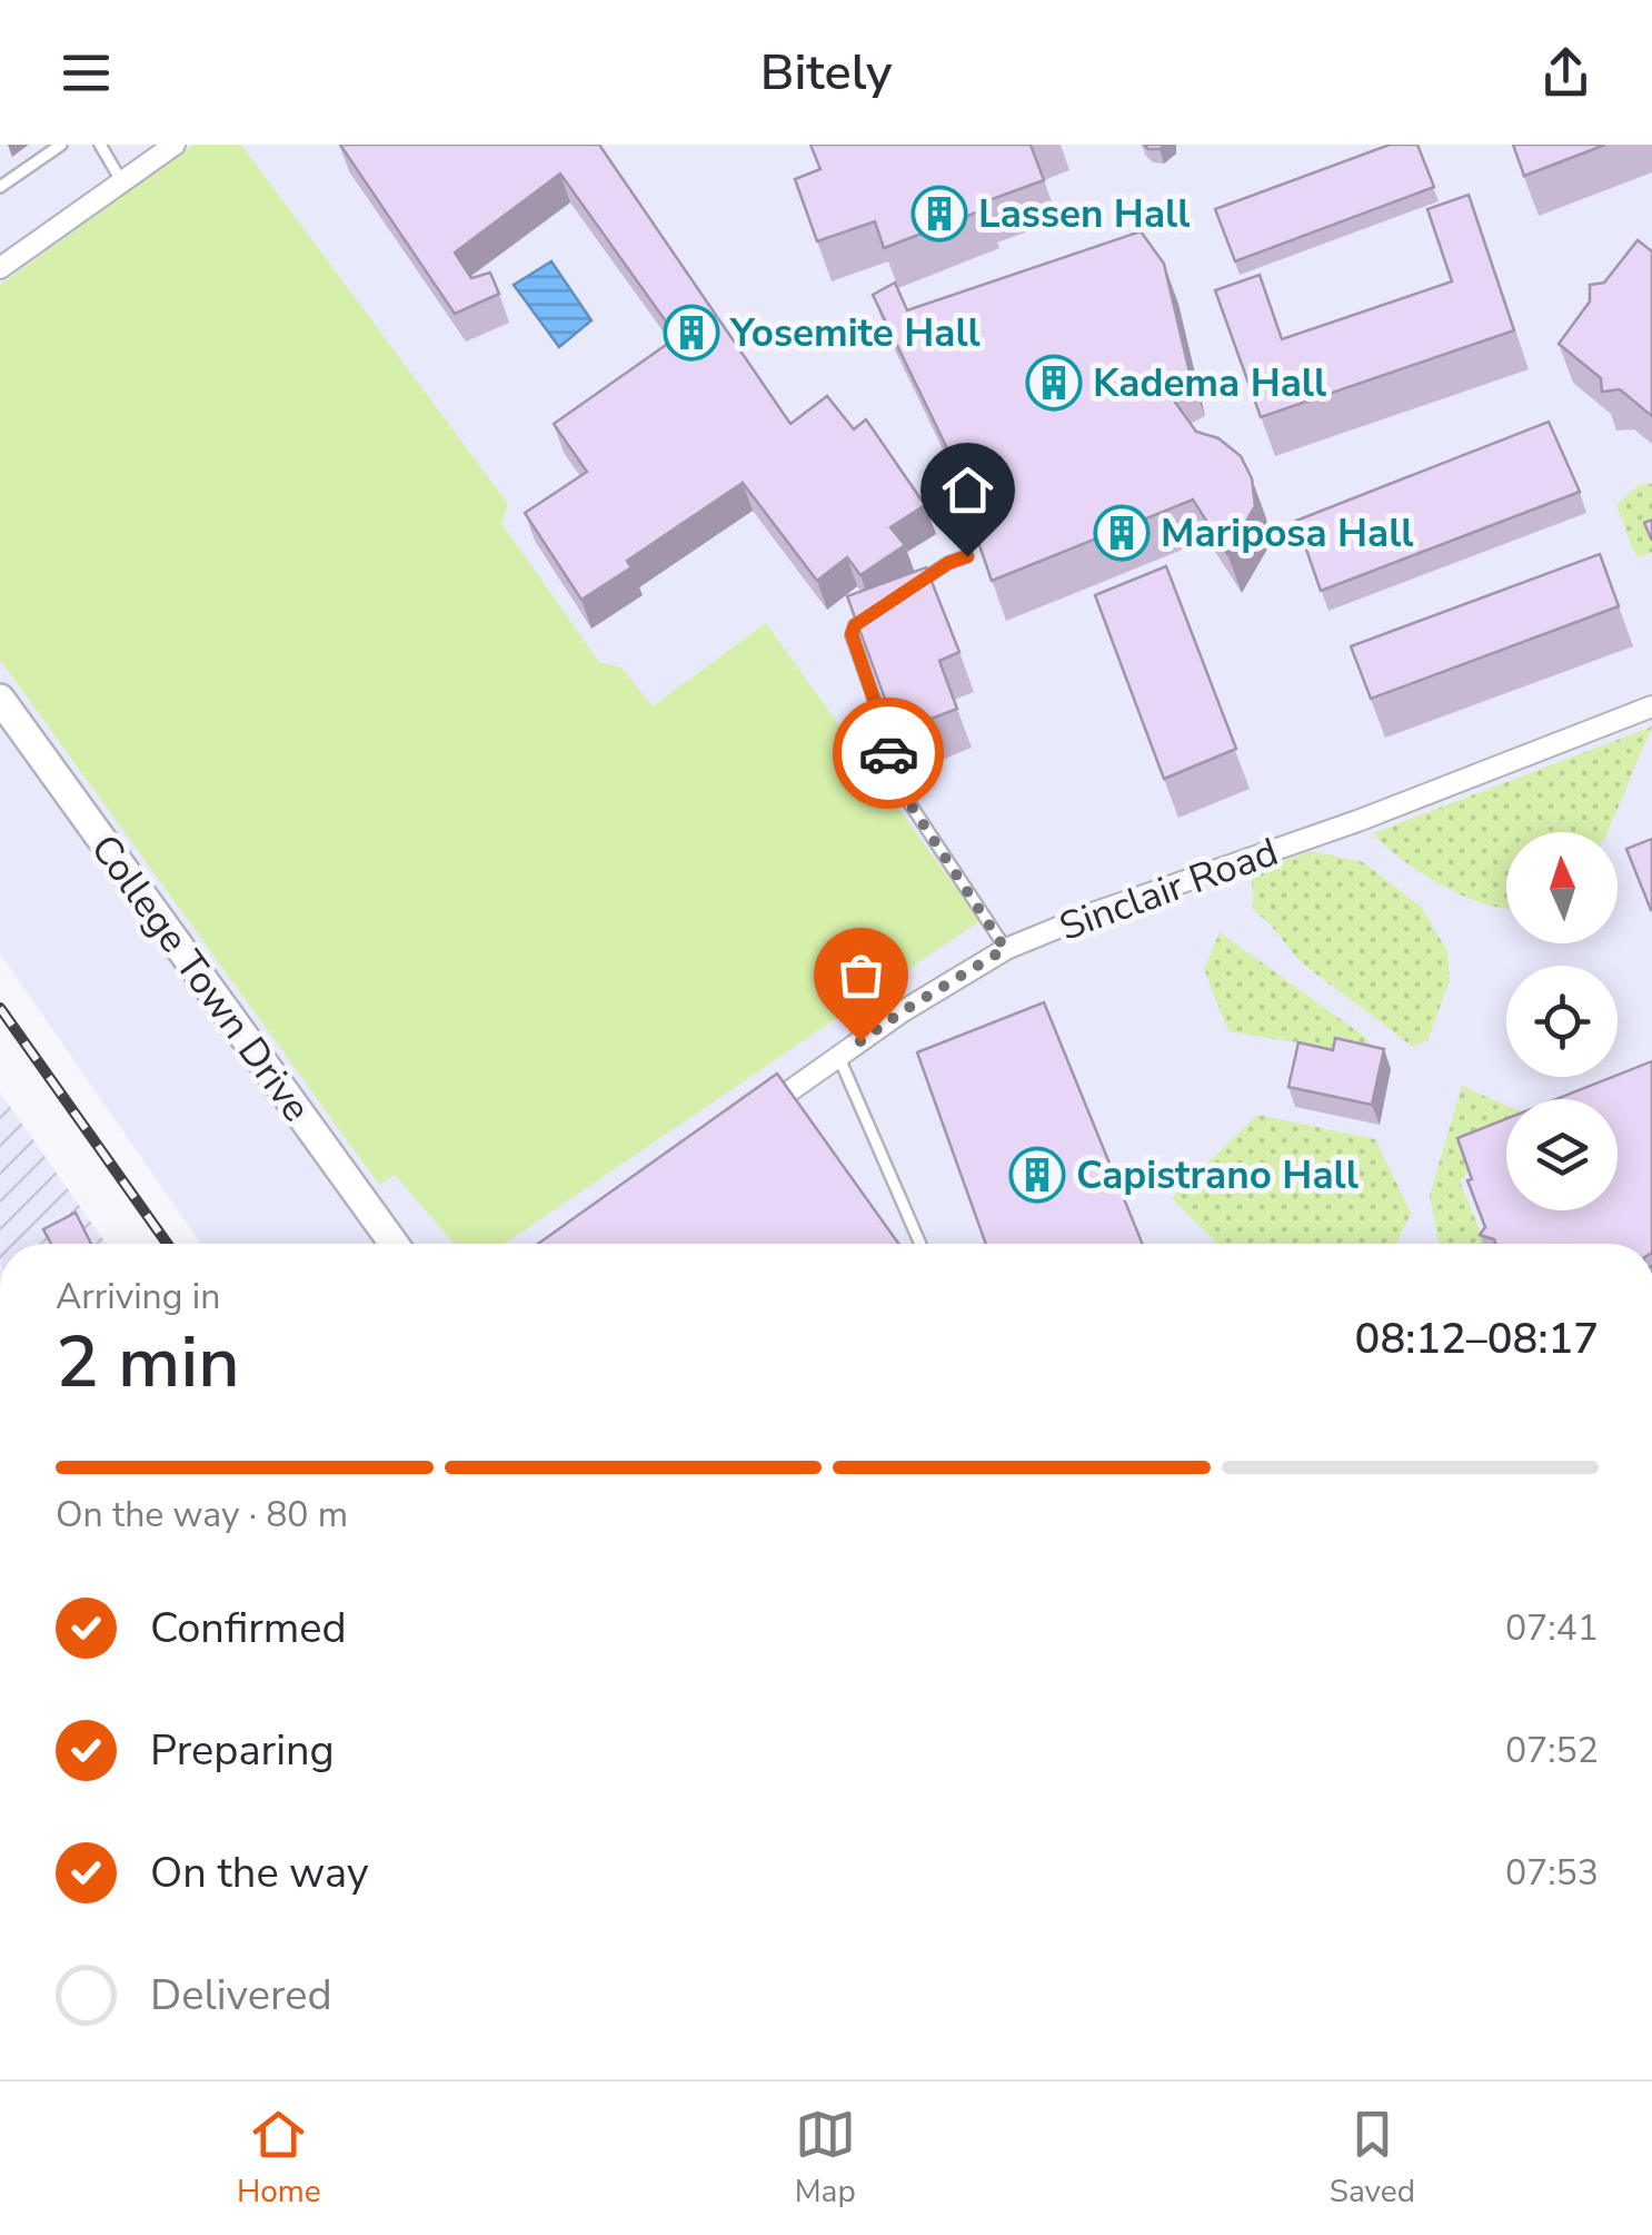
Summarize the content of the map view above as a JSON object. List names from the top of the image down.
{
  "streets": {
    "street": ["Sinclair Road", "College Town Drive"]
  },
  "places": {
    "building": [
      "Lassen Hall",
      "Yosemite Hall",
      "Kadema Hall",
      "Mariposa Hall",
      "Capistrano Hall"
    ]
  },
  "north": "top",
  "page": {
    "header": "Bitely",
    "heading": ["2 min", "Arriving in", "08:12–08:17"],
    "bar": "On the way · 80 m",
    "list": [
      ["Confirmed", "07:41"],
      ["Preparing", "07:52"],
      ["On the way", "07:53"],
      "Delivered"
    ],
    "tabs": ["Home", "Map", "Saved"]
  }
}
